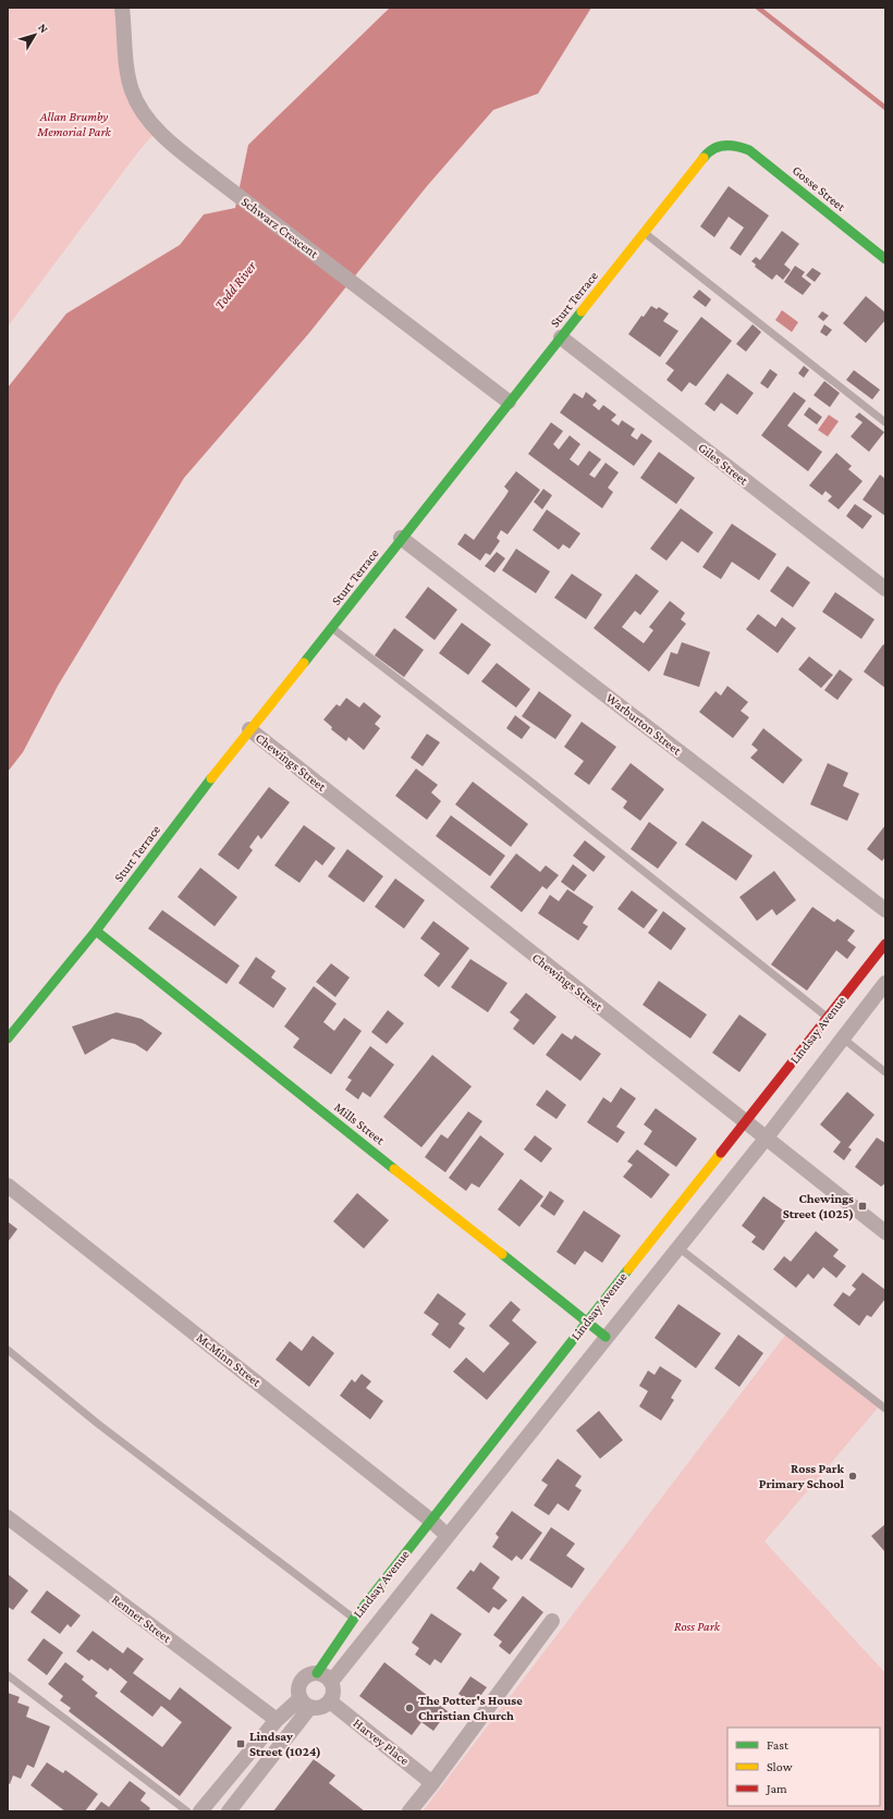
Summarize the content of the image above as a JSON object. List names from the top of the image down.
{
  "streets": {
    "street": [
      "Gosse Street",
      "Schwarz Crescent",
      "Sturt Terrace",
      "Giles Street",
      "Warburton Street",
      "Chewings Street",
      "Lindsay Avenue",
      "Mills Street",
      "McMinn Street",
      "Renner Street",
      "Harvey Place"
    ]
  },
  "crossings": [
    ["Gosse Street", "Sturt Terrace"],
    ["Schwarz Crescent", "Sturt Terrace"],
    ["Sturt Terrace", "Giles Street"],
    ["Sturt Terrace", "Warburton Street"],
    ["Sturt Terrace", "Chewings Street"],
    ["Sturt Terrace", "Mills Street"],
    ["Chewings Street", "Lindsay Avenue"],
    ["Lindsay Avenue", "Mills Street"],
    ["Lindsay Avenue", "McMinn Street"],
    ["Lindsay Avenue", "Harvey Place"]
  ],
  "water": ["Todd River"],
  "parks": ["Allan Brumby Memorial Park", "Ross Park"],
  "places": {
    "transit": ["Chewings Street (1025)", "Lindsay Street (1024)"],
    "other": ["Ross Park Primary School", "The Potter's House Christian Church"]
  },
  "legend": ["Fast", "Slow", "Jam"],
  "north": "top right"
}
